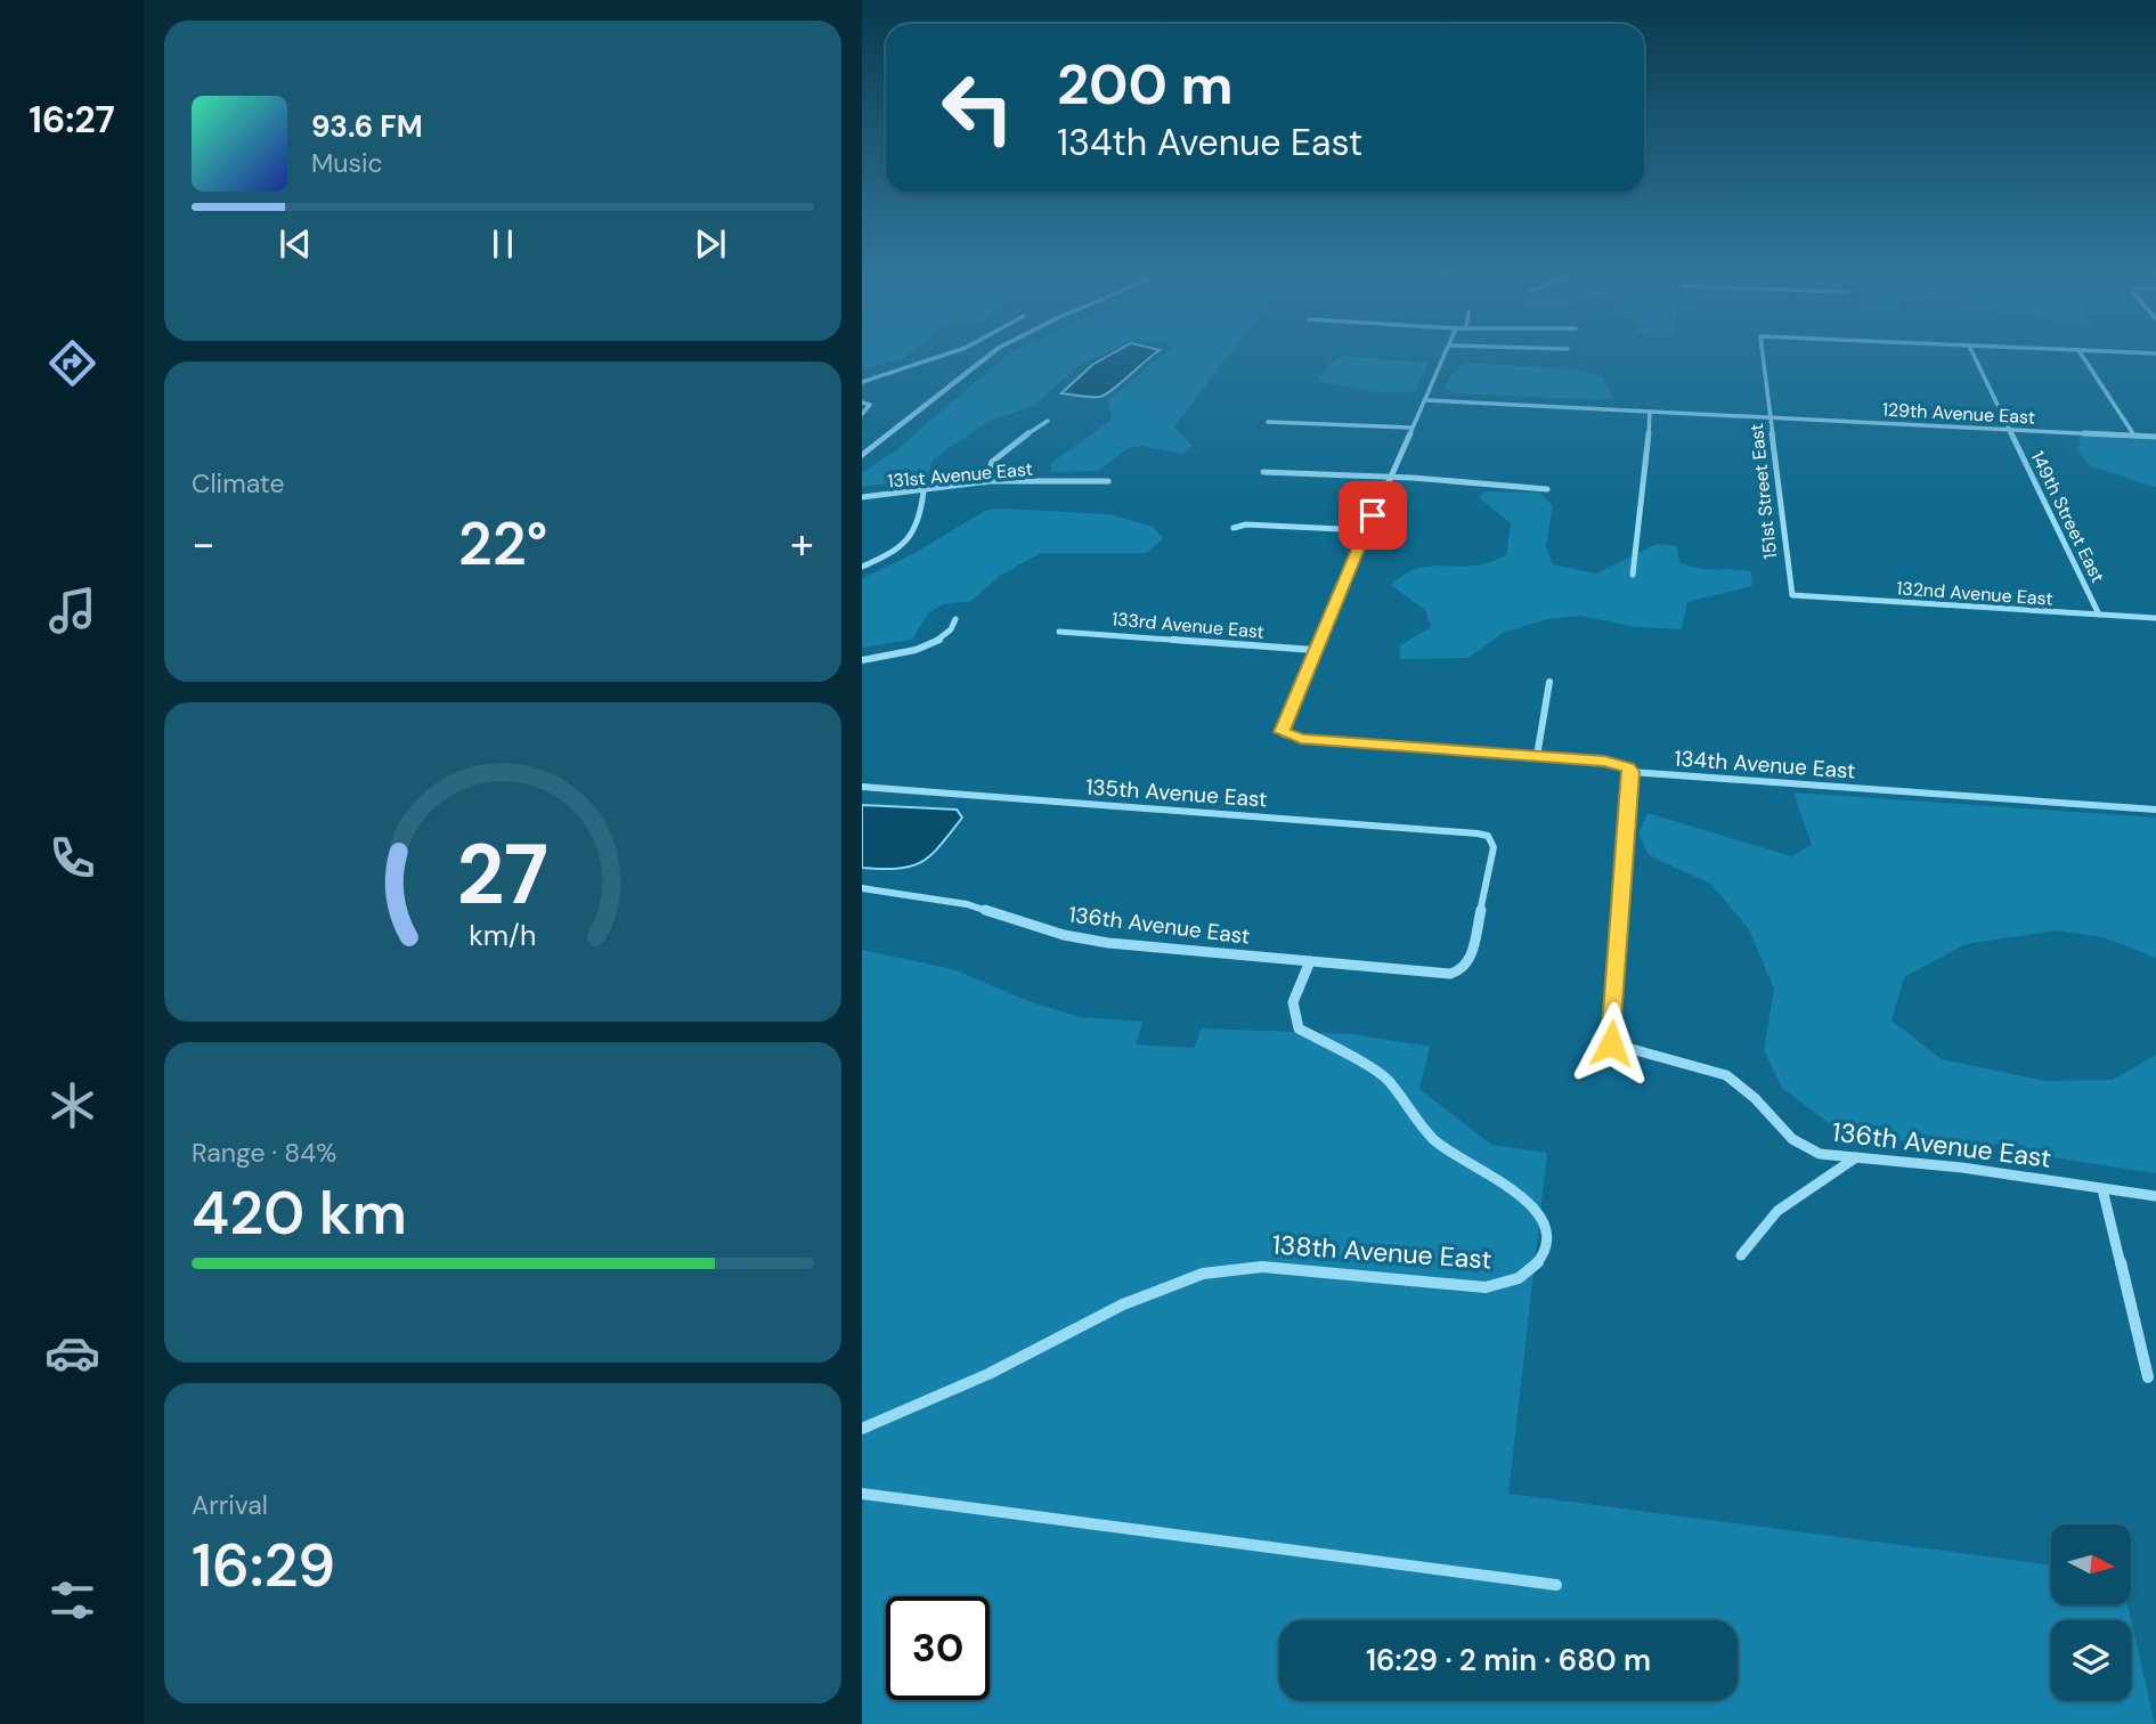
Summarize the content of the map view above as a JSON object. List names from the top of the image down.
{
  "streets": {
    "street": [
      "129th Avenue East",
      "131st Avenue East",
      "151st Street East",
      "149th Street East",
      "132nd Avenue East",
      "133rd Avenue East",
      "134th Avenue East",
      "135th Avenue East",
      "136th Avenue East",
      "138th Avenue East"
    ]
  },
  "crossings": [
    ["129th Avenue East", "151st Street East"],
    ["129th Avenue East", "149th Street East"],
    ["151st Street East", "132nd Avenue East"],
    ["149th Street East", "132nd Avenue East"],
    ["133rd Avenue East", "134th Avenue East"],
    ["134th Avenue East", "136th Avenue East"],
    ["135th Avenue East", "136th Avenue East"],
    ["136th Avenue East", "138th Avenue East"]
  ],
  "north": "right",
  "page": {
    "tabs": "16:27",
    "turn": ["200 m", "134th Avenue East"],
    "song": ["93.6 FM", "Music"],
    "tile": [
      "Climate",
      ["Range · 84%", "420 km"],
      ["Arrival", "16:29"]
    ],
    "heat": ["−", "22°", "+"],
    "limit": "30",
    "trip": "16:29 · 2 min · 680 m",
    "gauge": ["27", "km/h"]
  }
}
